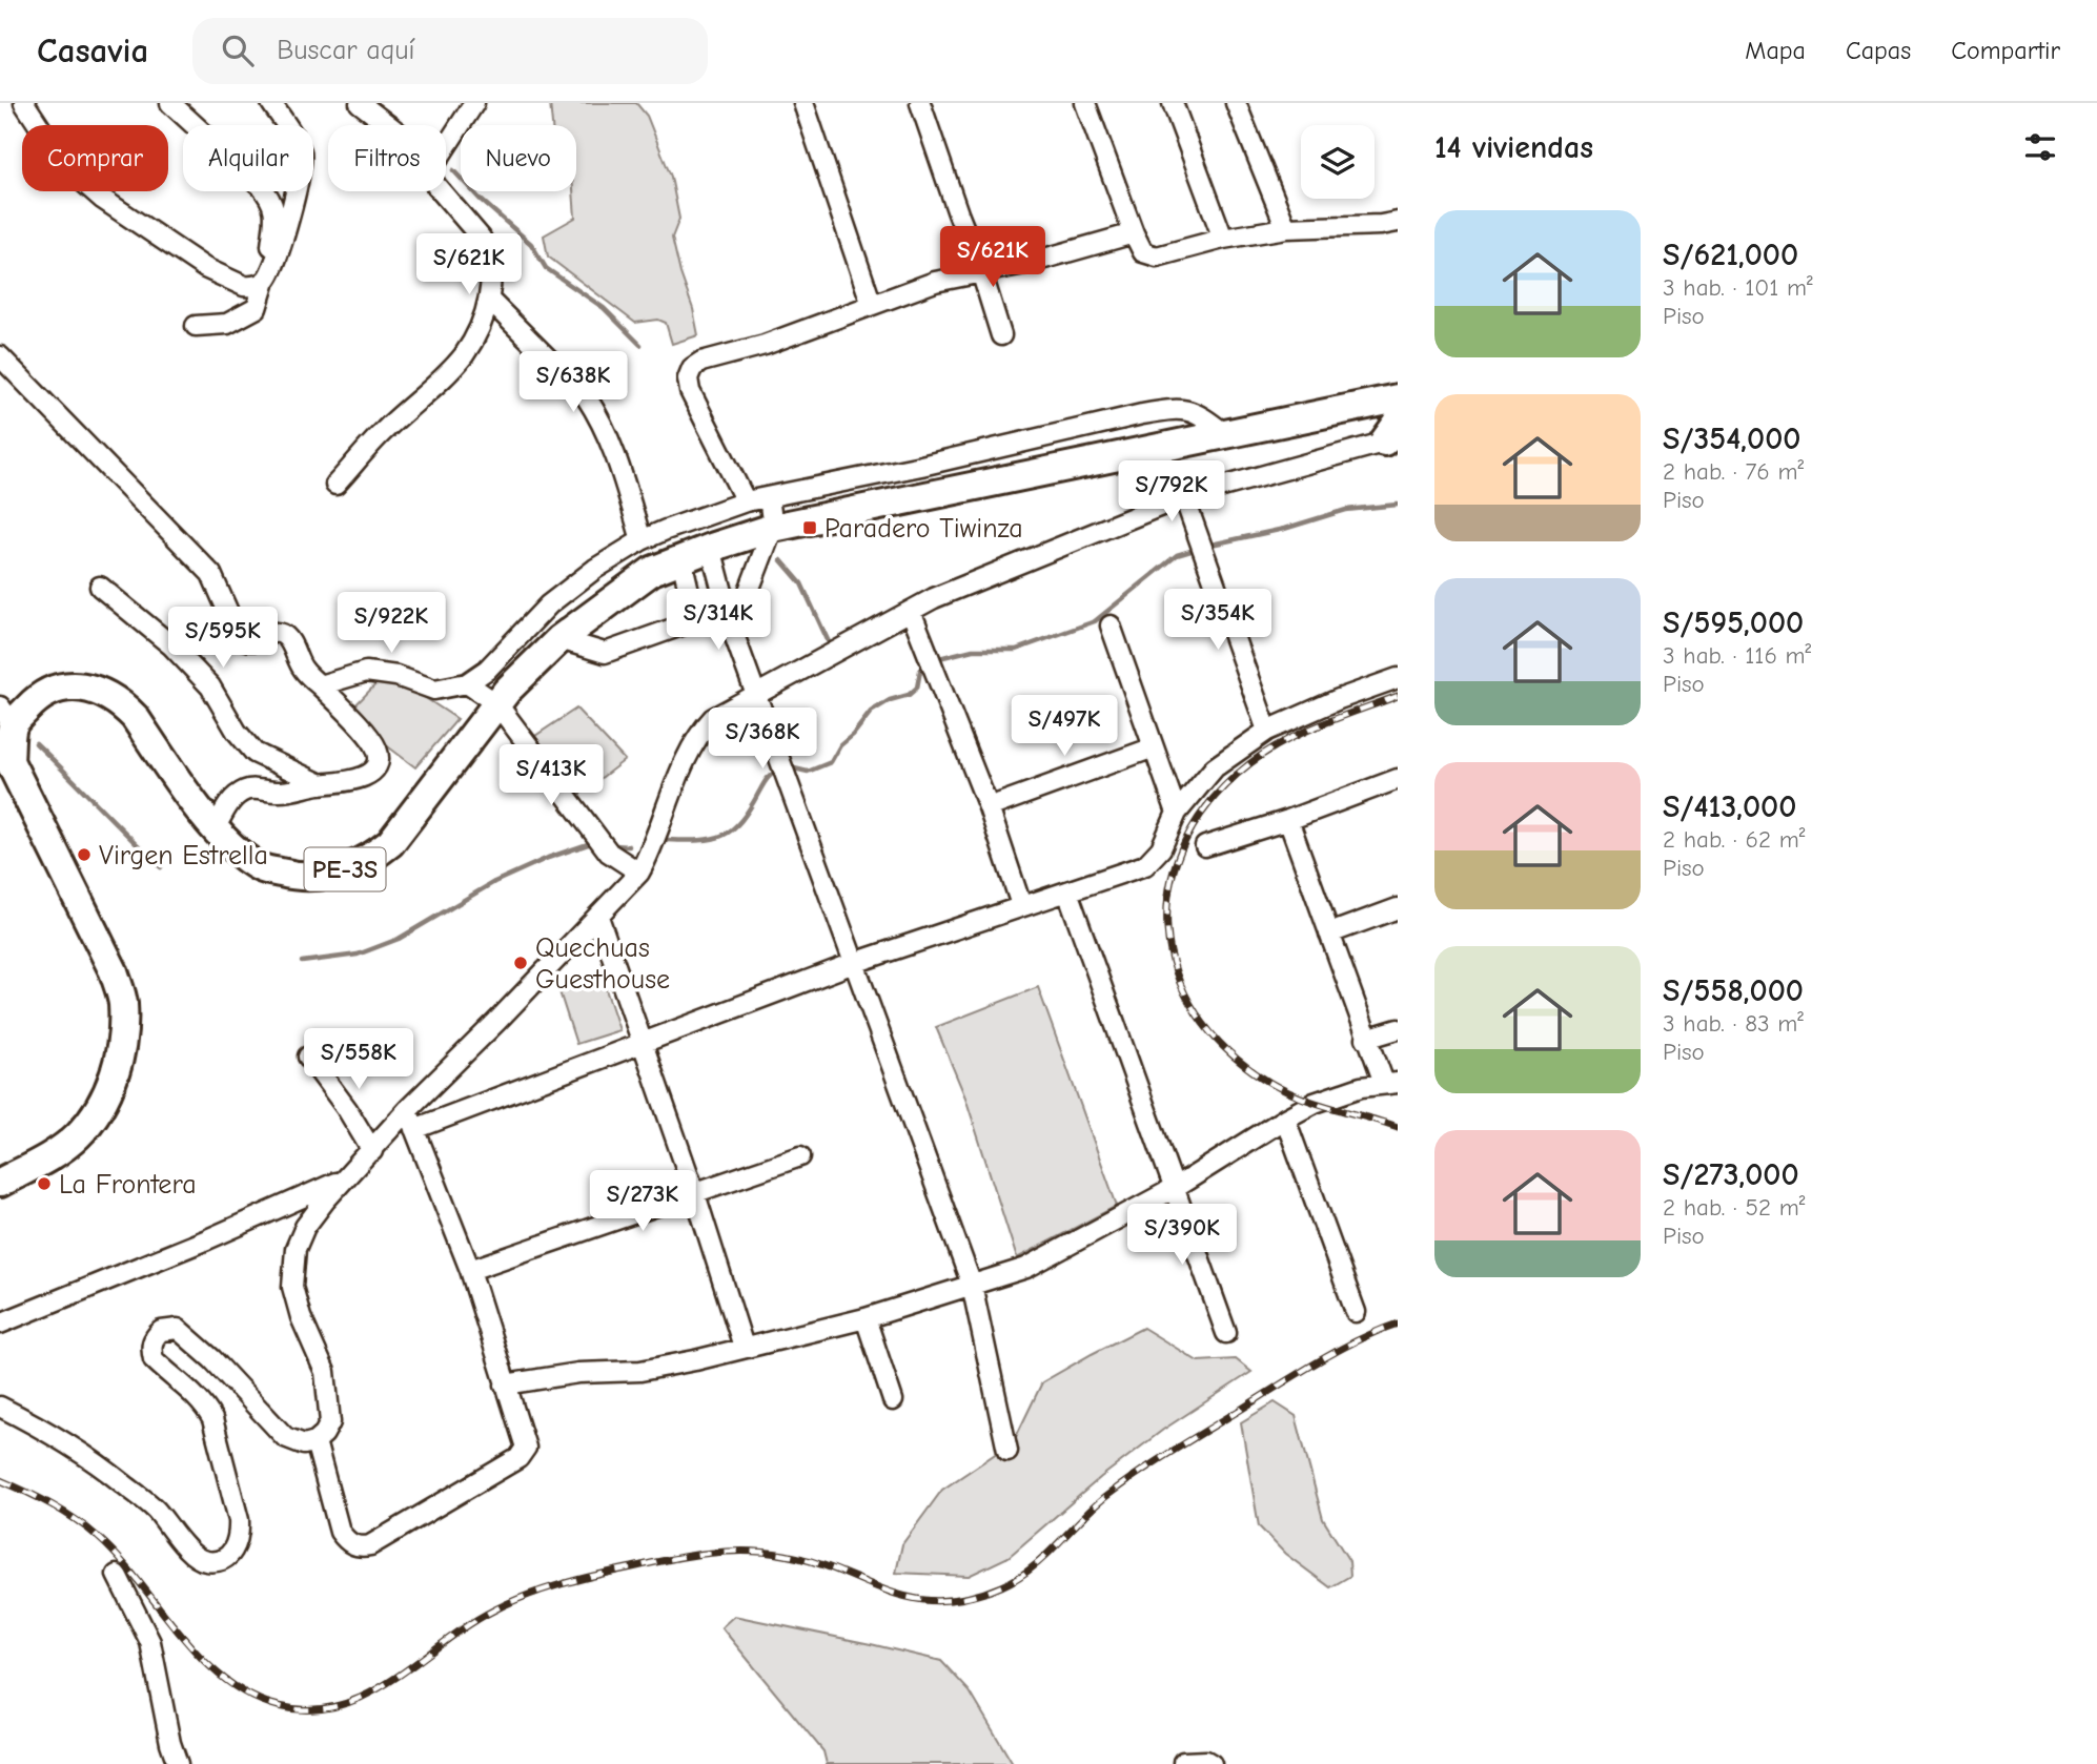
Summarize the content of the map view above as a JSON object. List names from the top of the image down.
{
  "streets": {
    "highway": ["PE-3S"]
  },
  "places": {
    "transit": ["Paradero Tiwinza"],
    "other": ["Virgen Estrella", "Quechuas Guesthouse", "La Frontera"]
  },
  "page": {
    "header": "Casavia",
    "search": "Buscar aquí",
    "nav": ["Mapa", "Capas", "Compartir"],
    "heading": "14 viviendas",
    "chip": [
      "Comprar",
      "Alquilar",
      "Filtros",
      "Nuevo"
    ],
    "list": [
      {
        "name": "S/621,000",
        "note": "3 hab. · 101 m² · Piso"
      },
      {
        "name": "S/354,000",
        "note": "2 hab. · 76 m² · Piso"
      },
      {
        "name": "S/595,000",
        "note": "3 hab. · 116 m² · Piso"
      },
      {
        "name": "S/413,000",
        "note": "2 hab. · 62 m² · Piso"
      },
      {
        "name": "S/558,000",
        "note": "3 hab. · 83 m² · Piso"
      },
      {
        "name": "S/273,000",
        "note": "2 hab. · 52 m² · Piso"
      }
    ],
    "price": [
      "S/621K",
      "S/621K",
      "S/638K",
      "S/792K",
      "S/314K",
      "S/354K",
      "S/922K",
      "S/595K",
      "S/497K",
      "S/368K",
      "S/413K",
      "S/558K",
      "S/273K",
      "S/390K"
    ]
  }
}
